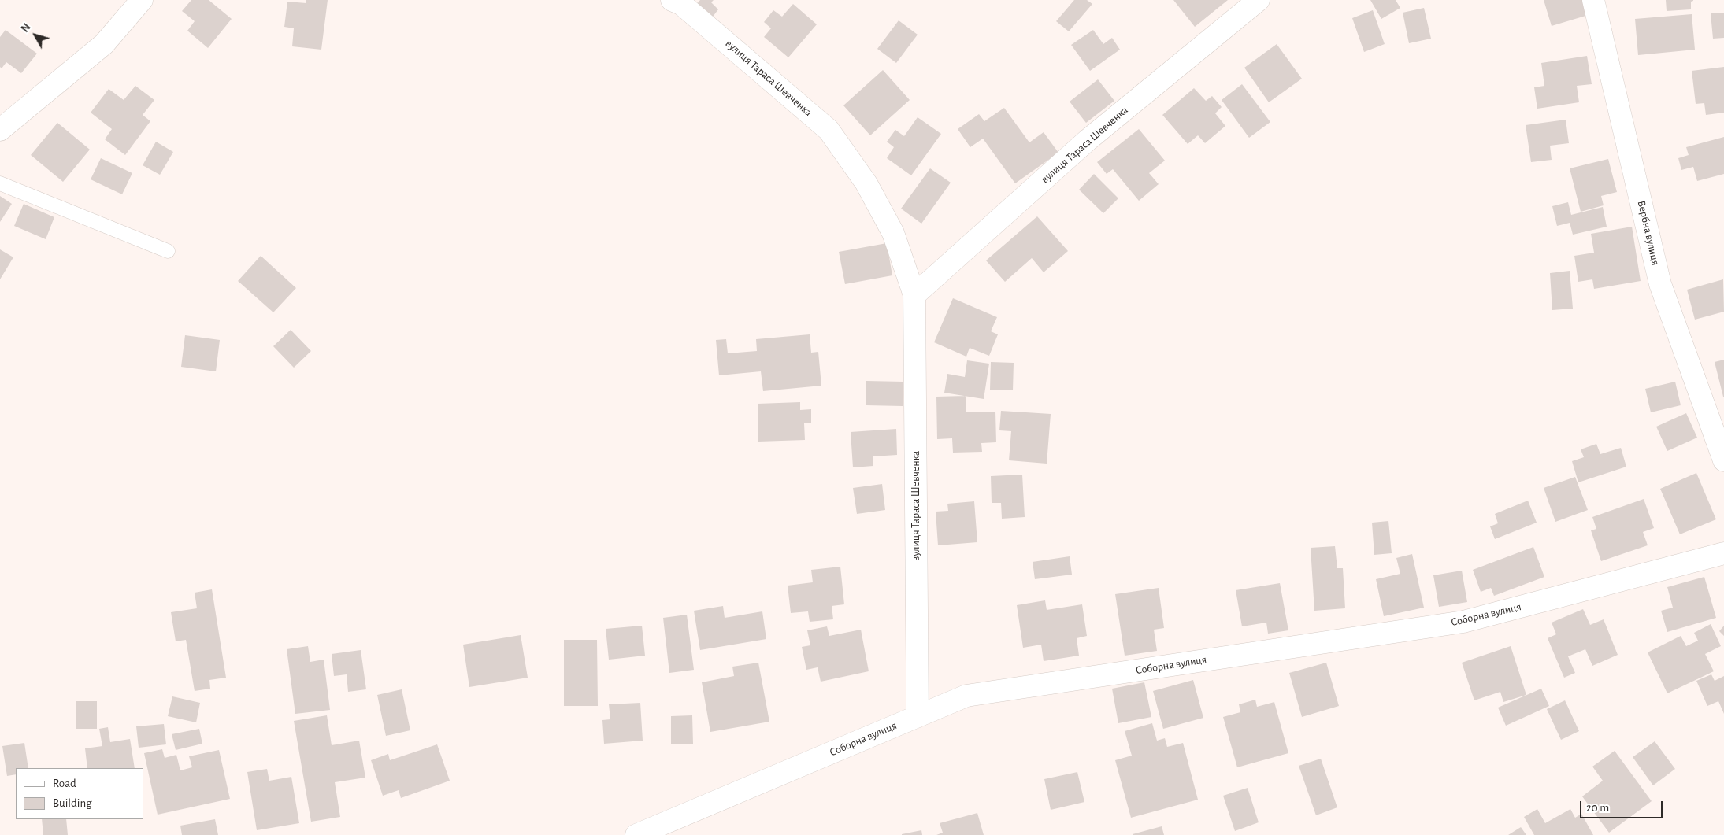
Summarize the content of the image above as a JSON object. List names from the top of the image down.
{
  "streets": {
    "street": ["вулиця Тараса Шевченка", "Вербна вулиця", "Соборна вулиця"]
  },
  "crossings": [
    ["вулиця Тараса Шевченка", "Соборна вулиця"]
  ],
  "legend": ["Road", "Building"],
  "scale_bar": "20 m",
  "north": "top left"
}
